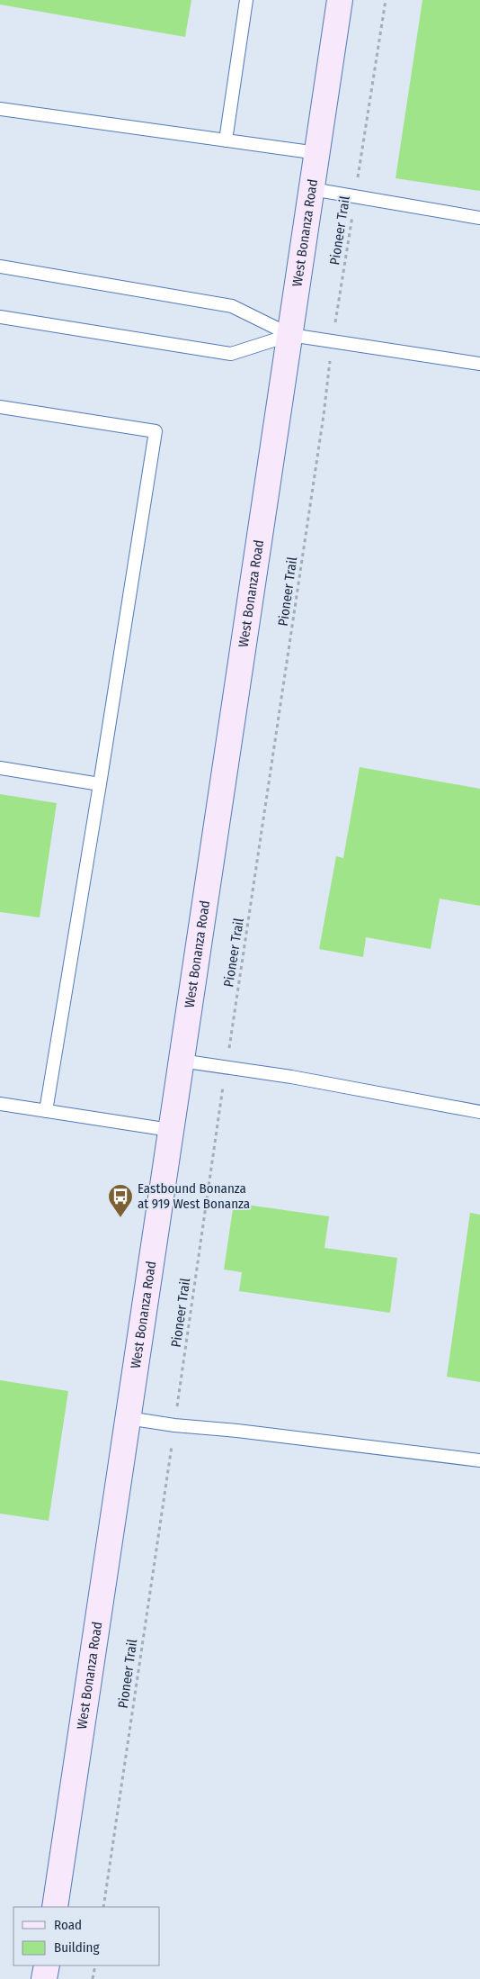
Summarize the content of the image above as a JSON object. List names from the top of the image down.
{
  "streets": {
    "main road": ["West Bonanza Road"],
    "path": ["Pioneer Trail"]
  },
  "places": {
    "bus stop": ["Eastbound Bonanza at 919 West Bonanza"]
  },
  "legend": ["Road", "Building"]
}
